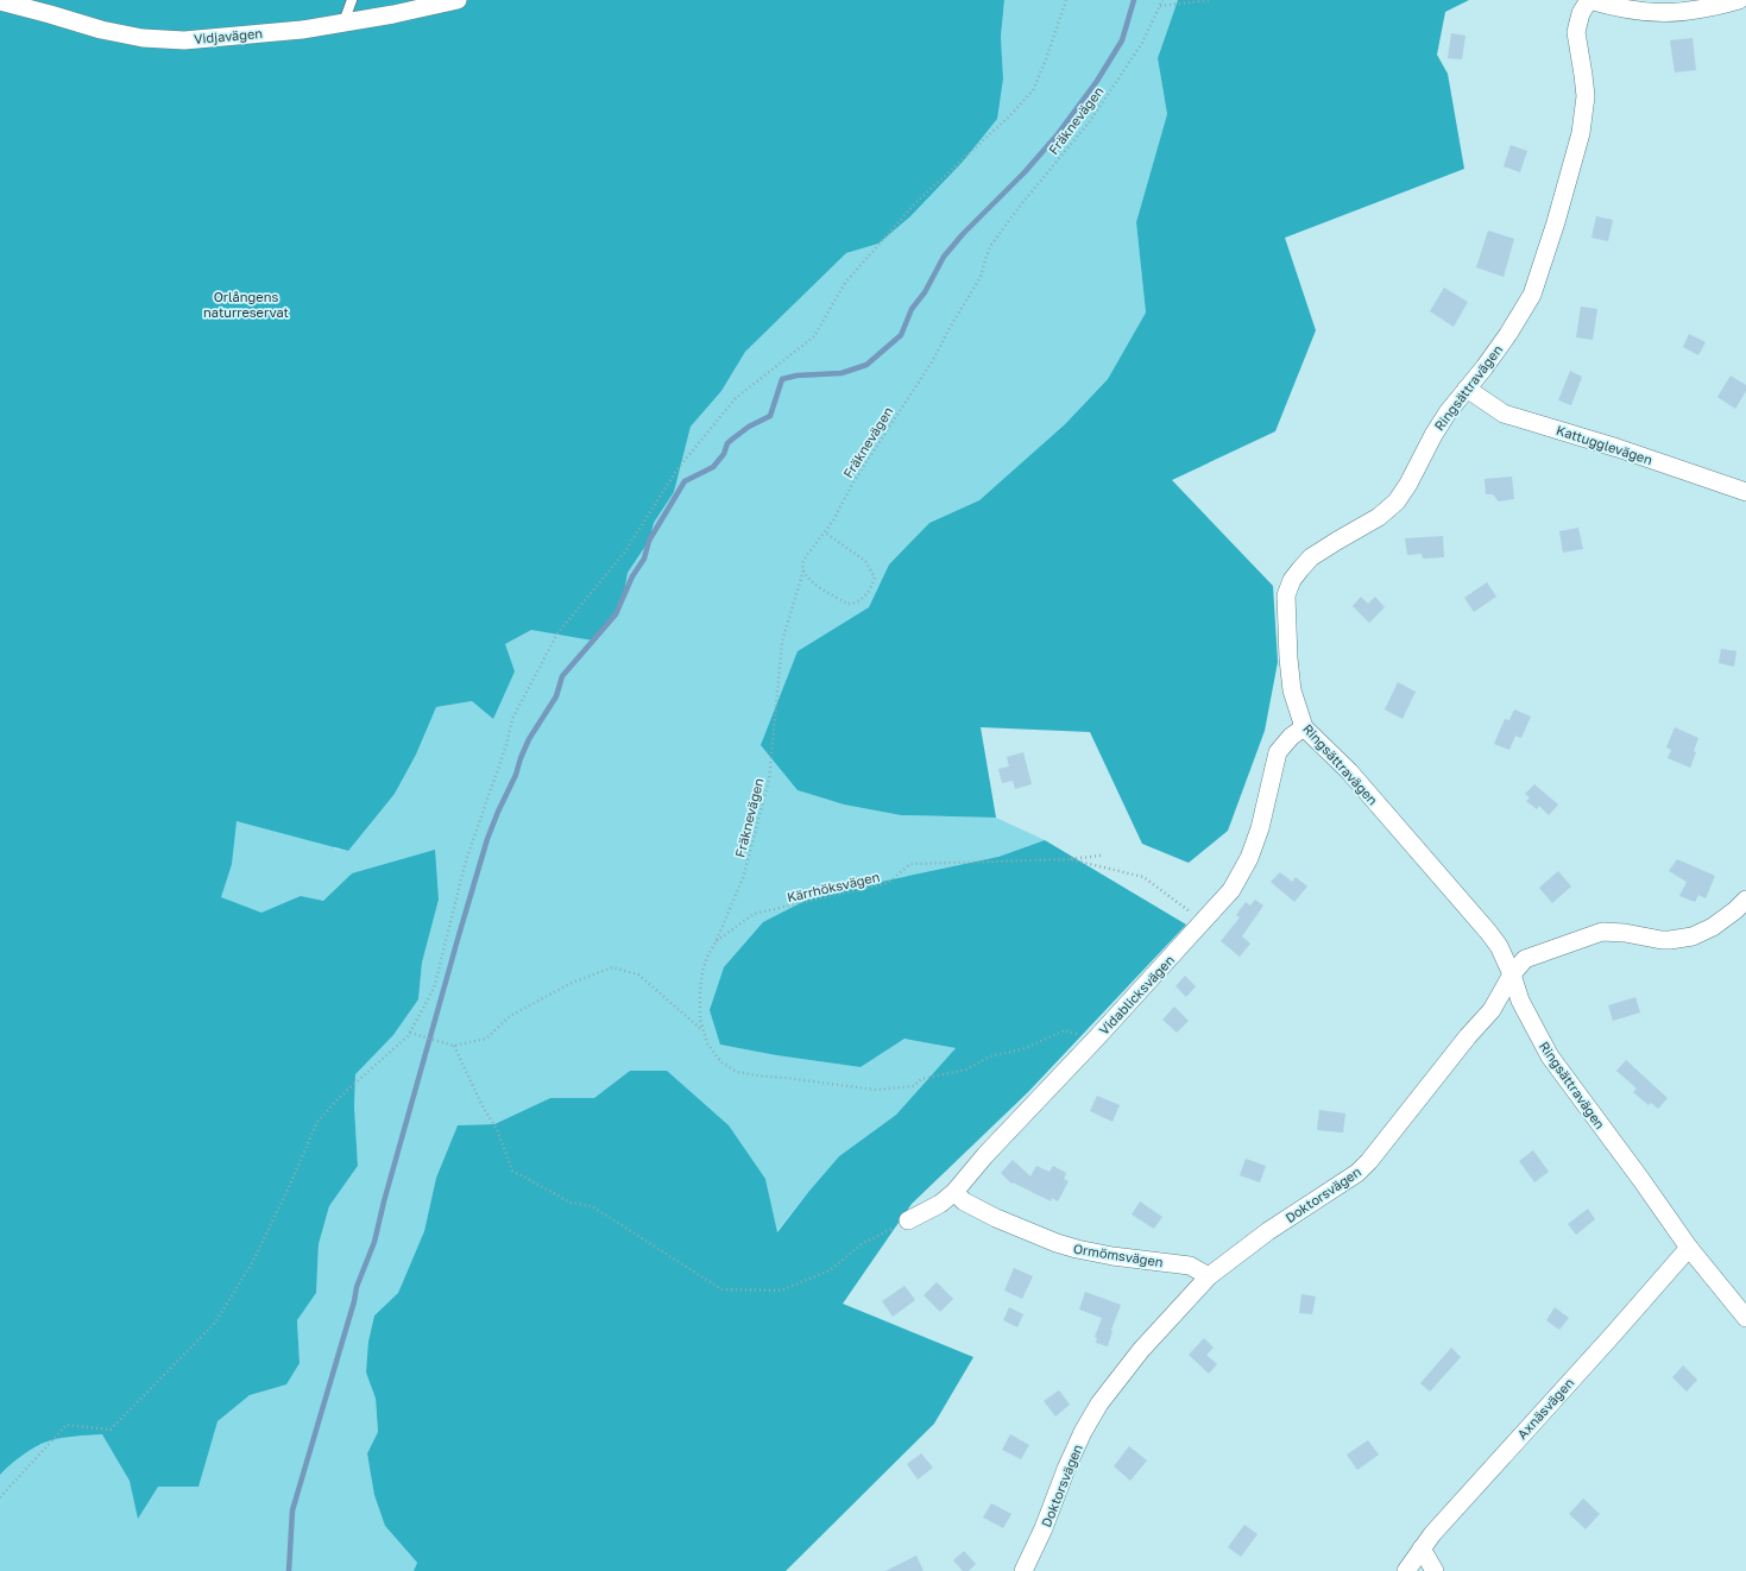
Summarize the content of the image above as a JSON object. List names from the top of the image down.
{
  "streets": {
    "street": [
      "Vidjavägen",
      "Ringsättravägen",
      "Kattugglevägen",
      "Vidablicksvägen",
      "Doktorsvägen",
      "Ormömsvägen",
      "Axnäsvägen"
    ],
    "path": ["Fräknevägen", "Kärrhöksvägen"]
  },
  "crossings": [
    ["Fräknevägen", "Kärrhöksvägen"],
    ["Ringsättravägen", "Kattugglevägen"],
    ["Ringsättravägen", "Vidablicksvägen"],
    ["Ringsättravägen", "Doktorsvägen"],
    ["Ringsättravägen", "Axnäsvägen"],
    ["Kärrhöksvägen", "Vidablicksvägen"],
    ["Vidablicksvägen", "Ormömsvägen"],
    ["Doktorsvägen", "Ormömsvägen"]
  ],
  "parks": ["Orlångens naturreservat"]
}
